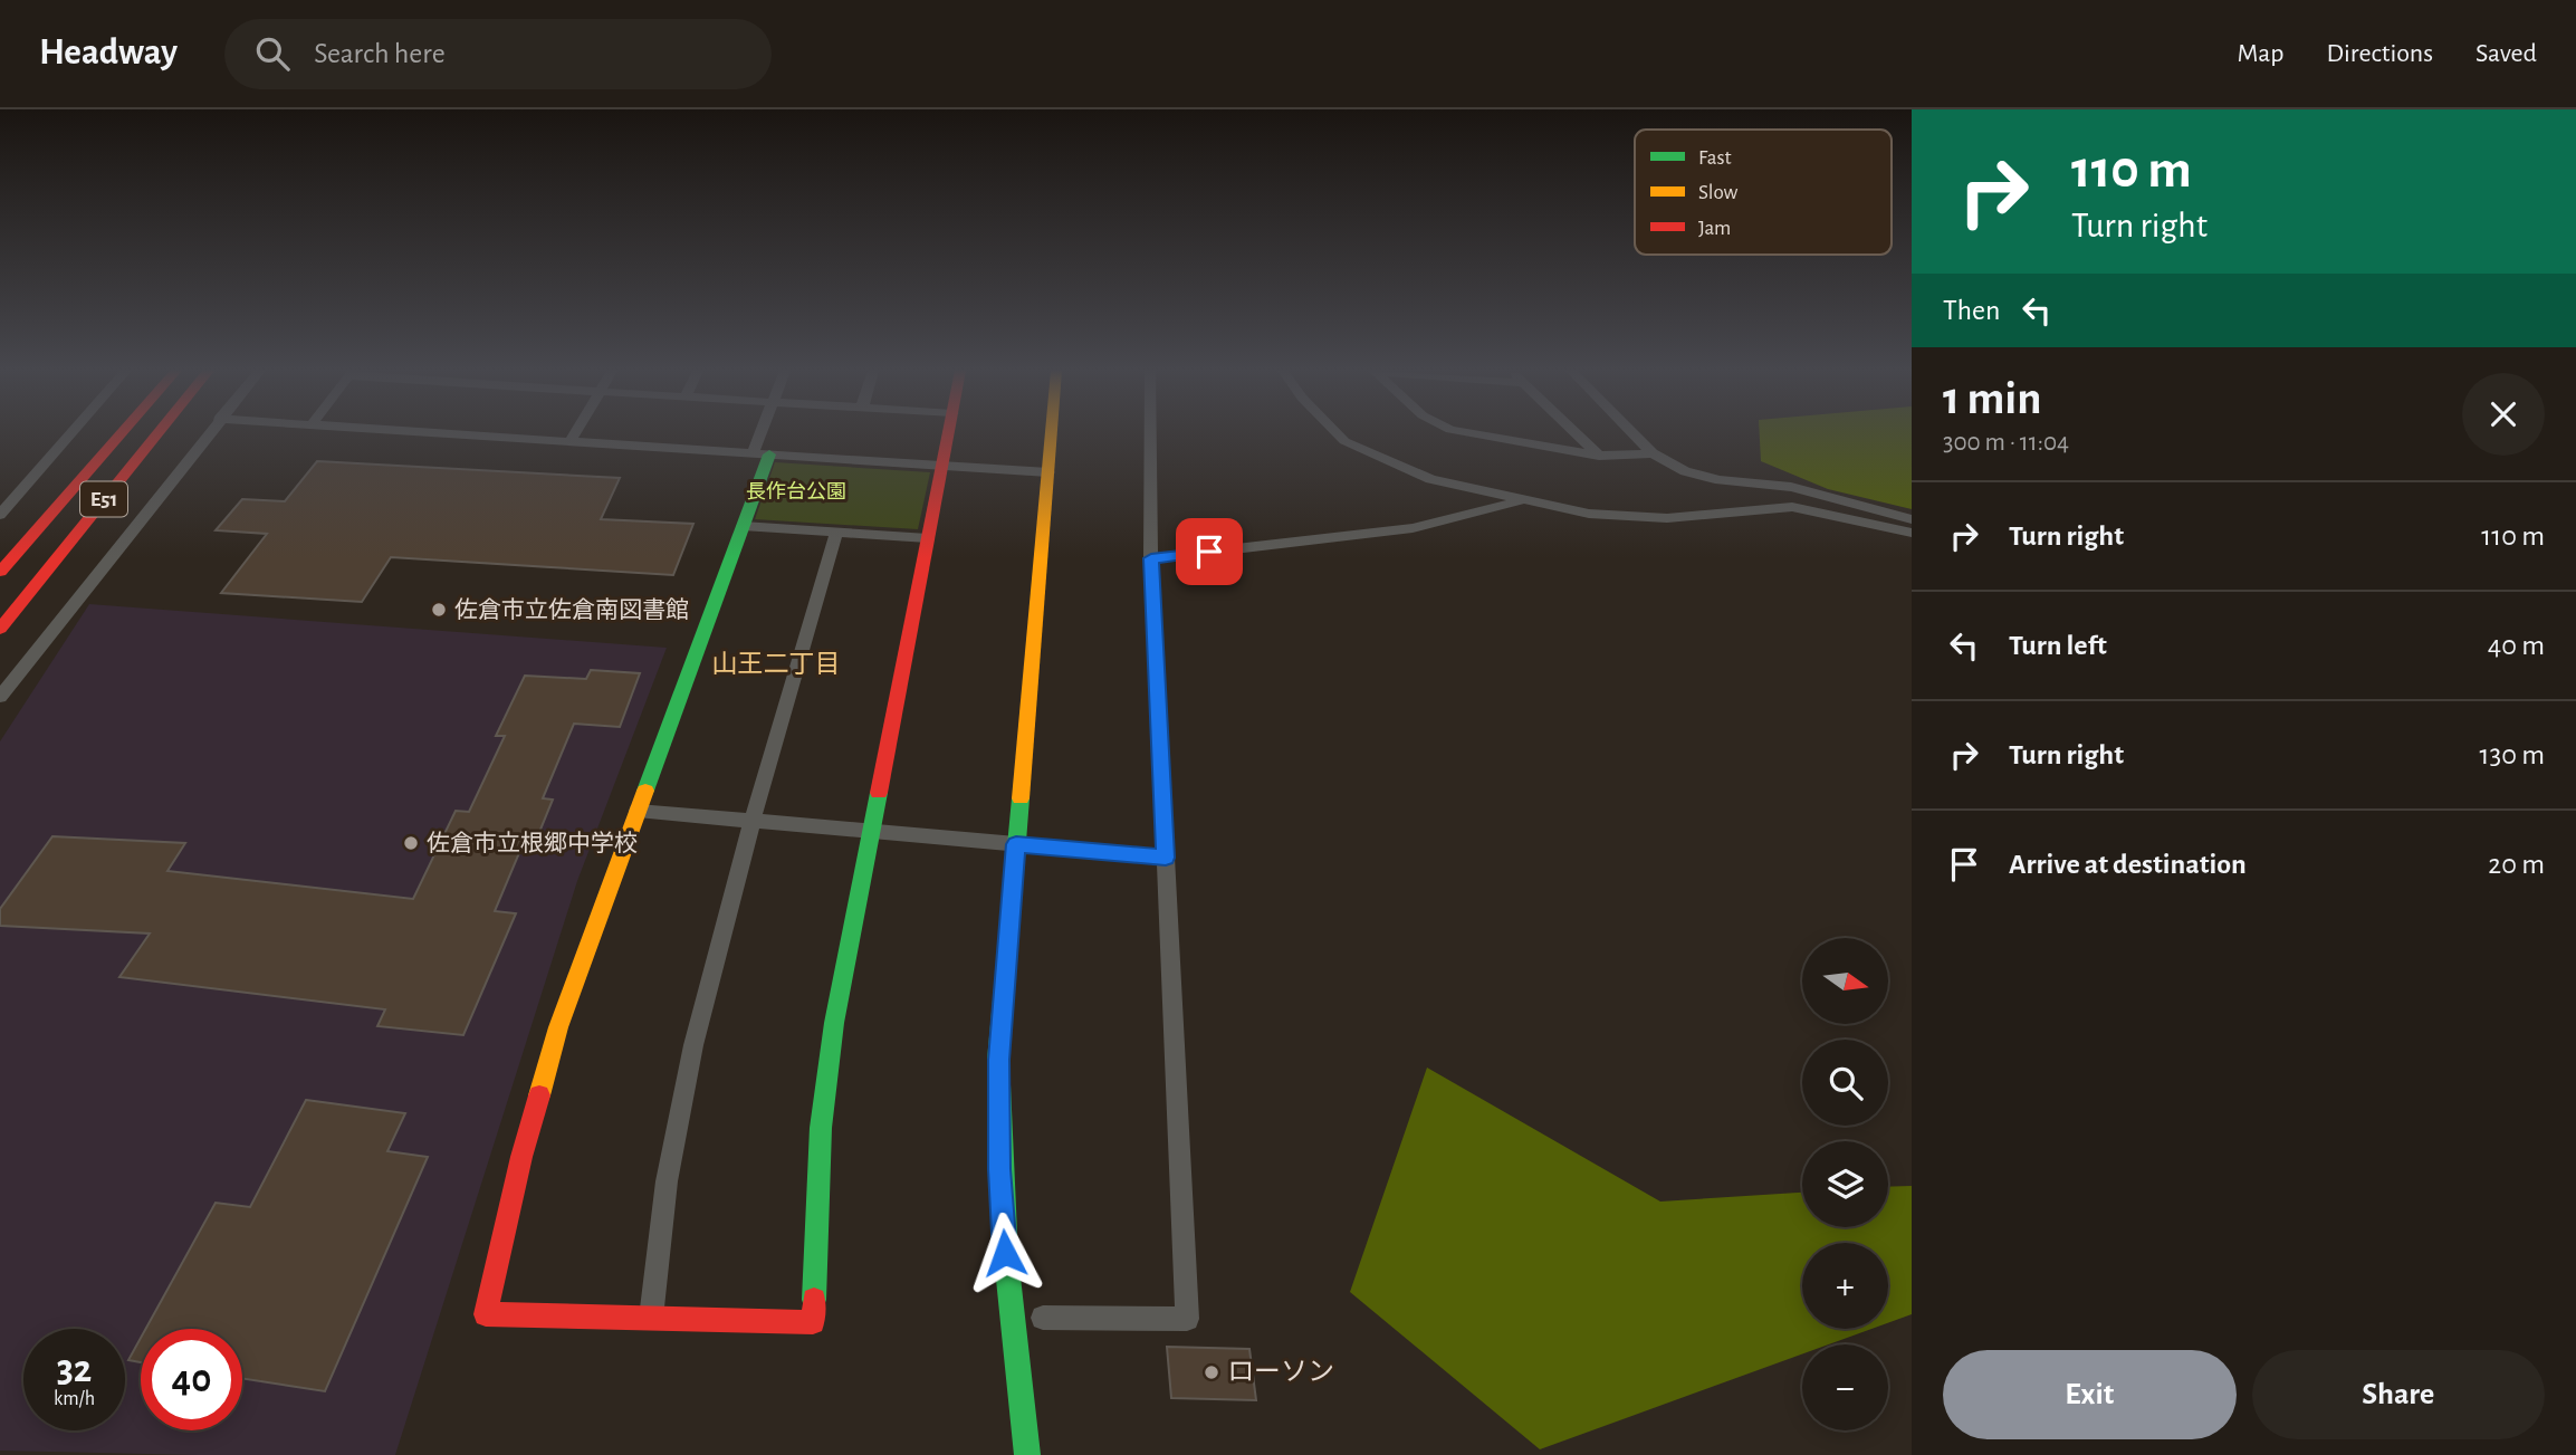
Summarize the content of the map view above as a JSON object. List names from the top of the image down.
{
  "streets": {
    "main road": ["E51"]
  },
  "districts": ["山王二丁目"],
  "parks": ["長作台公園"],
  "places": ["佐倉市立佐倉南図書館", "佐倉市立根郷中学校", "ローソン"],
  "legend": ["Fast", "Slow", "Jam"],
  "north": "right",
  "page": {
    "header": "Headway",
    "search": "Search here",
    "nav": ["Map", "Directions", "Saved"],
    "turn": ["110 m", "Turn right"],
    "then": "Then",
    "heading": ["1 min", "300 m · 11:04"],
    "list": [
      {
        "name": "Turn right",
        "value": "110 m"
      },
      {
        "name": "Turn left",
        "value": "40 m"
      },
      {
        "name": "Turn right",
        "value": "130 m"
      },
      {
        "name": "Arrive at destination",
        "value": "20 m"
      }
    ],
    "map_buttons": ["+", "−"],
    "speed": "32 km/h",
    "limit": "40",
    "buttons": ["Exit", "Share"]
  }
}
